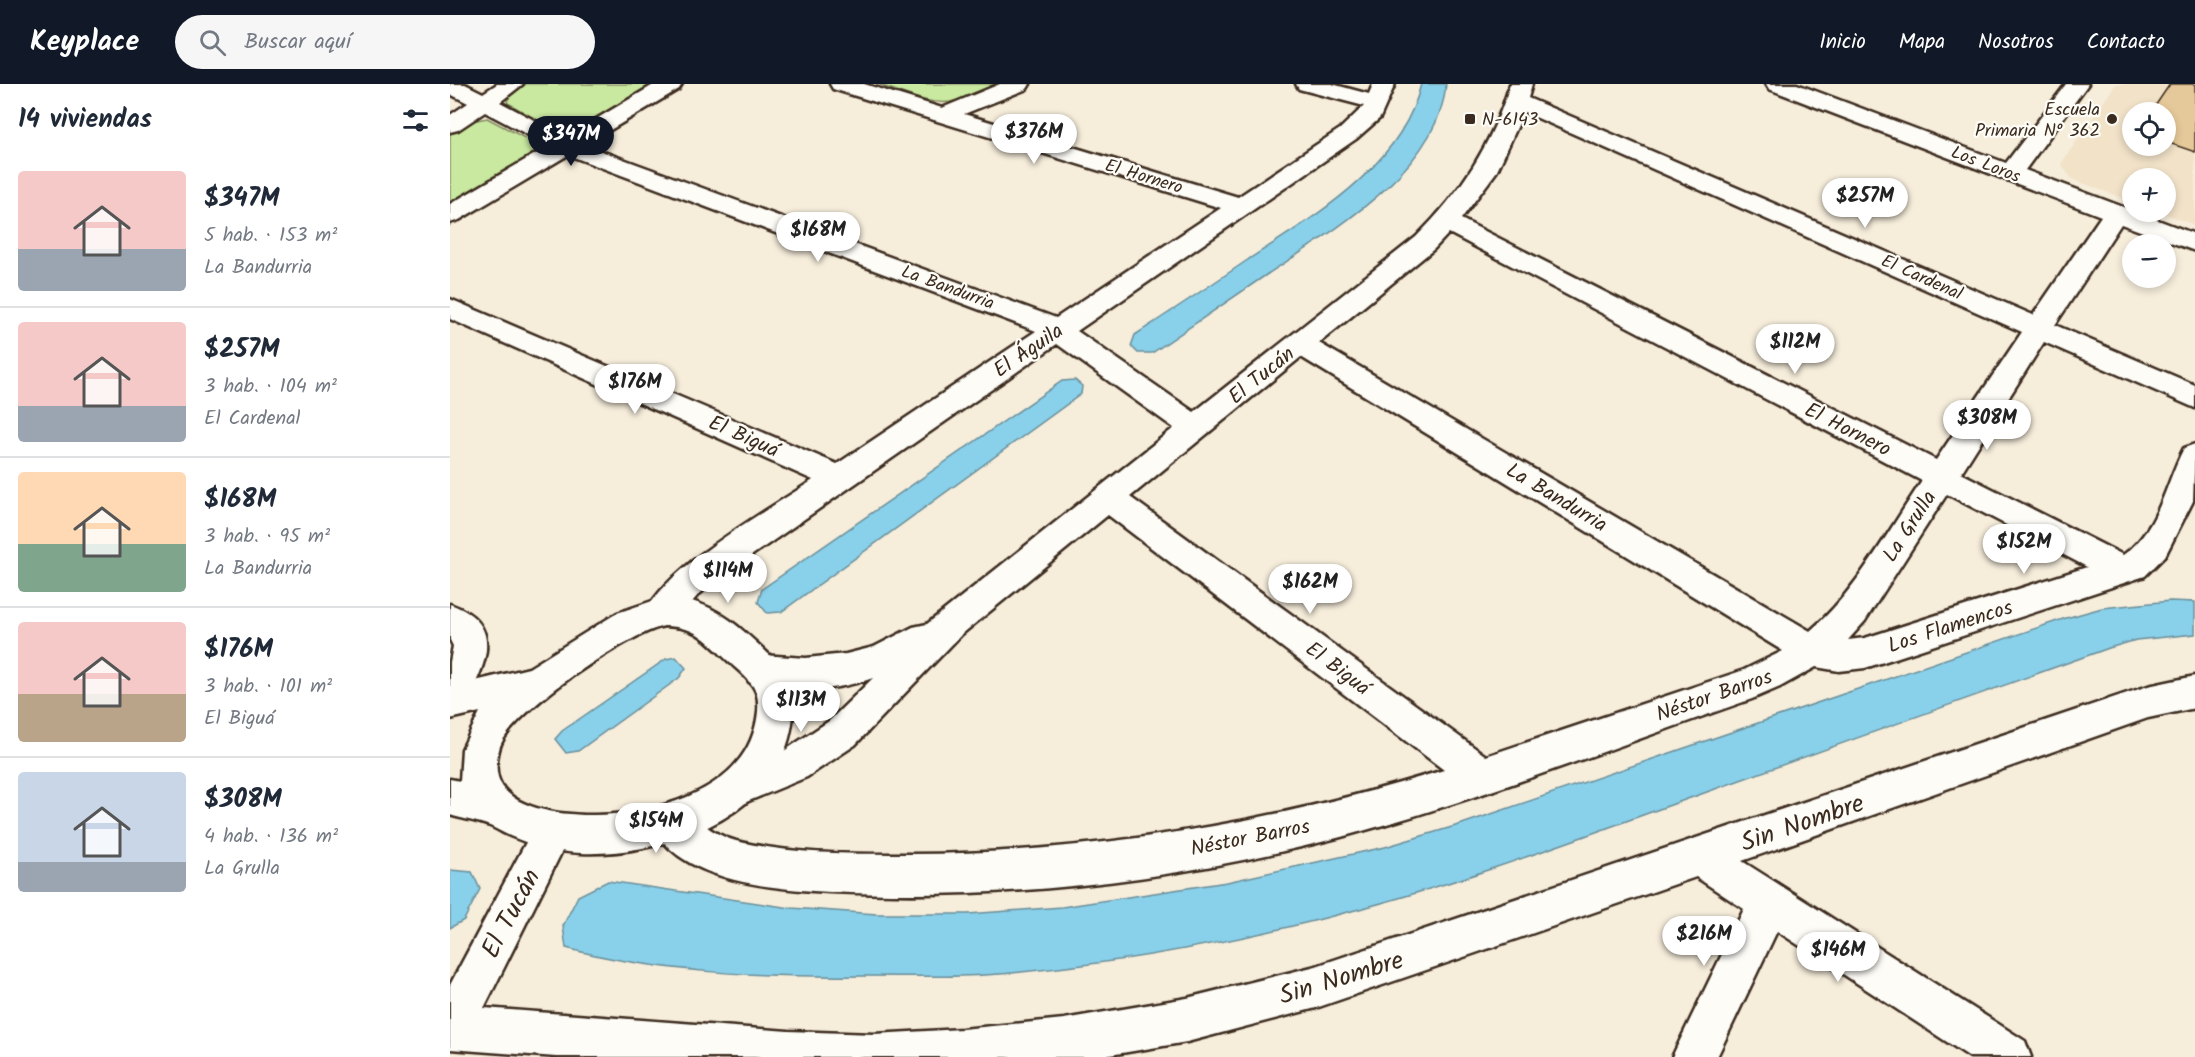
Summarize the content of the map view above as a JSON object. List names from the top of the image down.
{
  "streets": {
    "street": [
      "Los Loros",
      "El Hornero",
      "El Cardenal",
      "La Bandurria",
      "El Águila",
      "El Tucán",
      "El Biguá",
      "La Grulla",
      "Los Flamencos",
      "Néstor Barros",
      "Sin Nombre"
    ]
  },
  "crossings": [
    ["Los Loros", "La Grulla"],
    ["El Hornero", "El Águila"],
    ["El Hornero", "El Tucán"],
    ["El Hornero", "La Grulla"],
    ["El Hornero", "Los Flamencos"],
    ["El Cardenal", "El Tucán"],
    ["El Cardenal", "La Grulla"],
    ["La Bandurria", "El Águila"],
    ["La Bandurria", "El Tucán"],
    ["La Bandurria", "La Grulla"],
    ["La Bandurria", "Los Flamencos"],
    ["La Bandurria", "Néstor Barros"],
    ["El Águila", "El Biguá"],
    ["El Tucán", "El Biguá"],
    ["El Tucán", "Sin Nombre"],
    ["El Biguá", "Néstor Barros"],
    ["La Grulla", "Los Flamencos"],
    ["La Grulla", "Néstor Barros"],
    ["Los Flamencos", "Néstor Barros"]
  ],
  "places": {
    "transit": ["N-6143"],
    "other": ["Escuela Primaria N° 362"]
  },
  "page": {
    "header": "Keyplace",
    "search": "Buscar aquí",
    "nav": [
      "Inicio",
      "Mapa",
      "Nosotros",
      "Contacto"
    ],
    "heading": "14 viviendas",
    "map_buttons": ["+", "−"],
    "price": [
      "$376M",
      "$347M",
      "$257M",
      "$168M",
      "$112M",
      "$176M",
      "$308M",
      "$152M",
      "$114M",
      "$162M",
      "$113M",
      "$154M",
      "$216M",
      "$146M"
    ],
    "list": [
      {
        "name": "$347M",
        "note": "5 hab. · 153 m² · La Bandurria"
      },
      {
        "name": "$257M",
        "note": "3 hab. · 104 m² · El Cardenal"
      },
      {
        "name": "$168M",
        "note": "3 hab. · 95 m² · La Bandurria"
      },
      {
        "name": "$176M",
        "note": "3 hab. · 101 m² · El Biguá"
      },
      {
        "name": "$308M",
        "note": "4 hab. · 136 m² · La Grulla"
      }
    ]
  }
}
